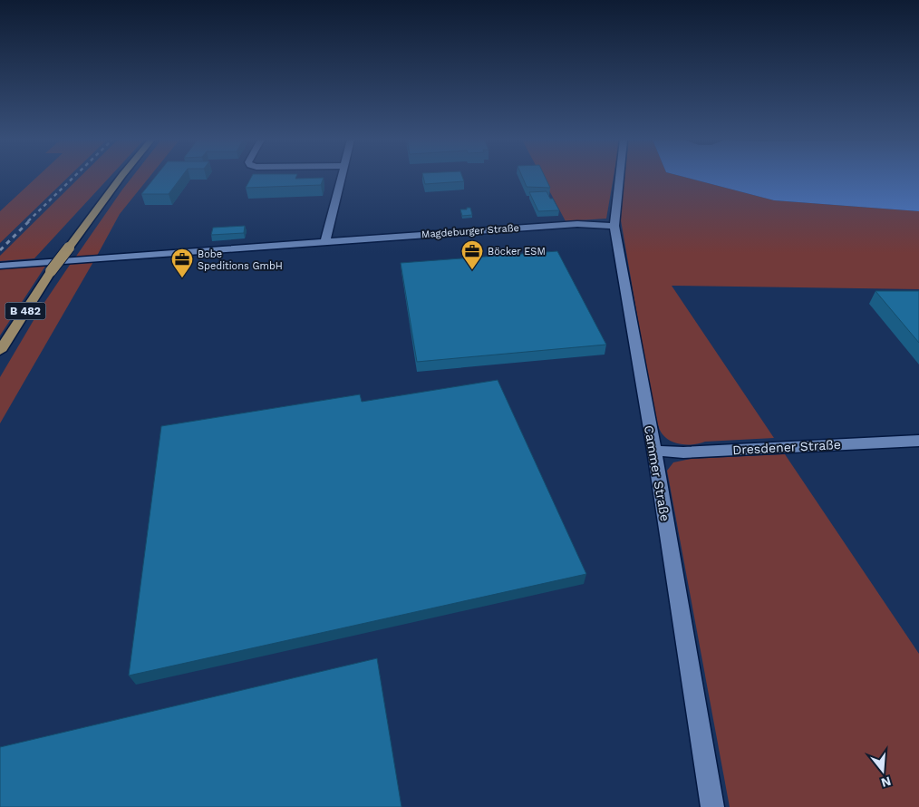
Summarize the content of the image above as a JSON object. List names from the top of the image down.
{
  "streets": {
    "main road": ["B 482"],
    "street": ["Magdeburger Straße", "Dresdener Straße", "Cammer Straße"]
  },
  "crossings": [
    ["Magdeburger Straße", "Cammer Straße"],
    ["Dresdener Straße", "Cammer Straße"]
  ],
  "places": {
    "office": ["Böcker ESM", "Bobe Speditions GmbH"]
  },
  "north": "bottom"
}
